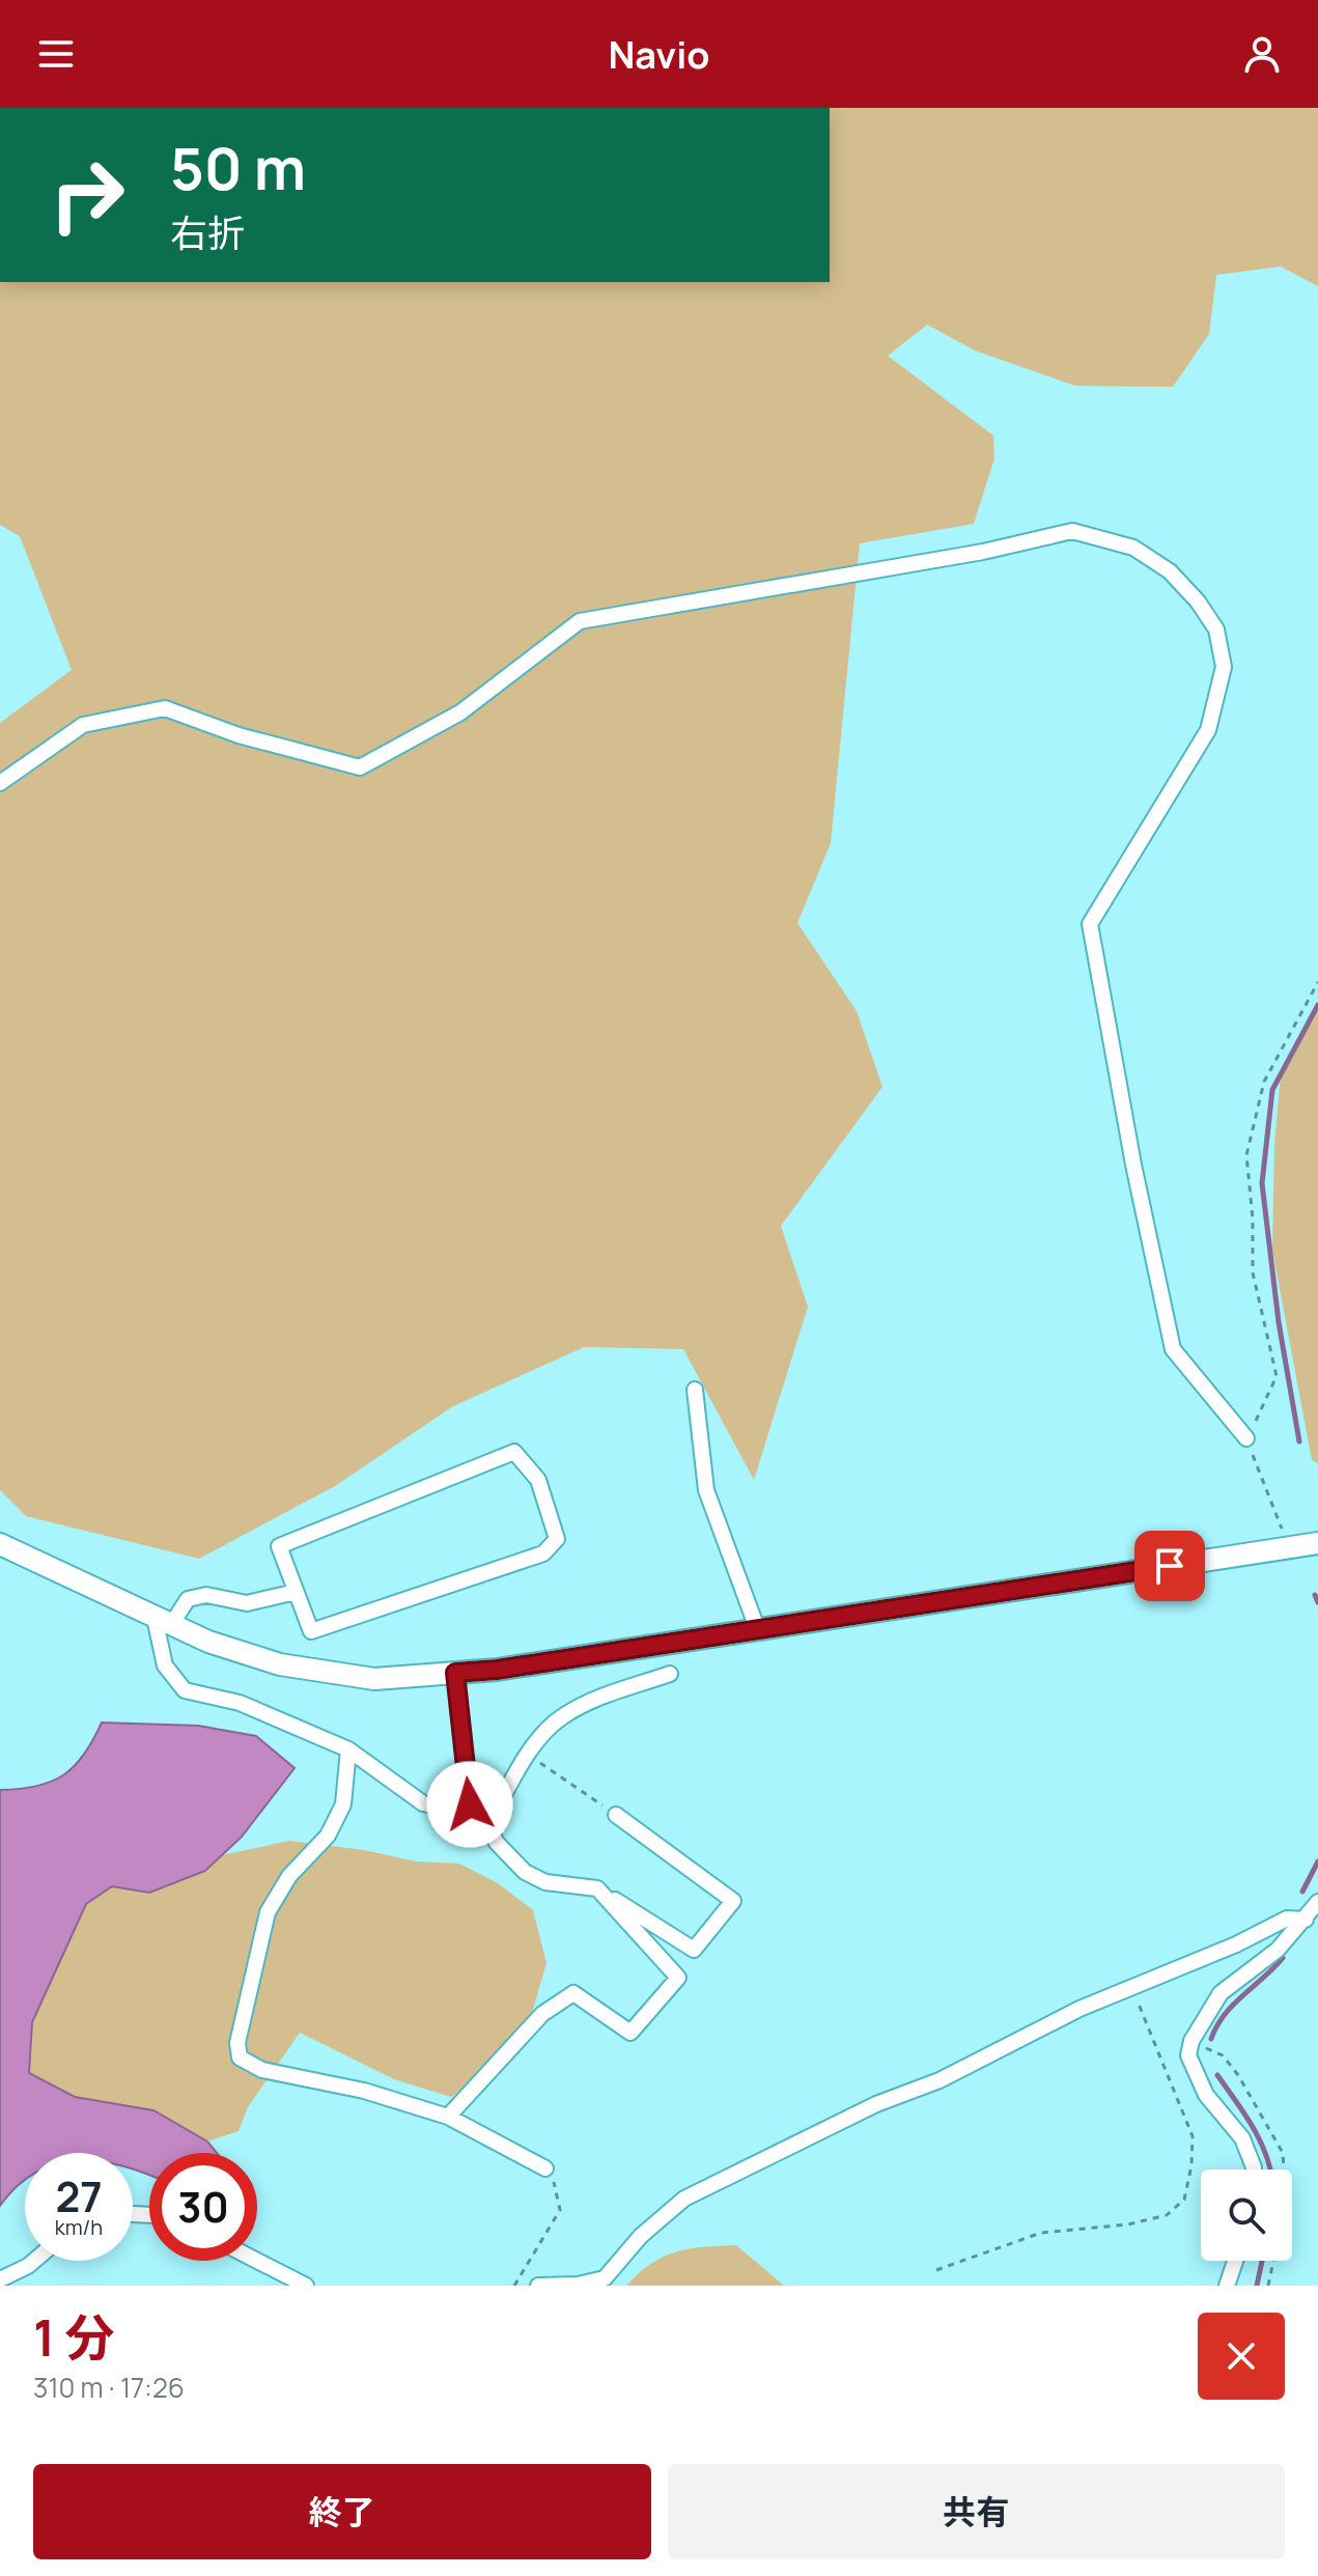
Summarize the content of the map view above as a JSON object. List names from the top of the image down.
{
  "page": {
    "header": "Navio",
    "turn": ["50 m", "右折"],
    "speed": "27 km/h",
    "limit": "30",
    "heading": ["1 分", "310 m · 17:26"],
    "buttons": ["終了", "共有"]
  }
}
